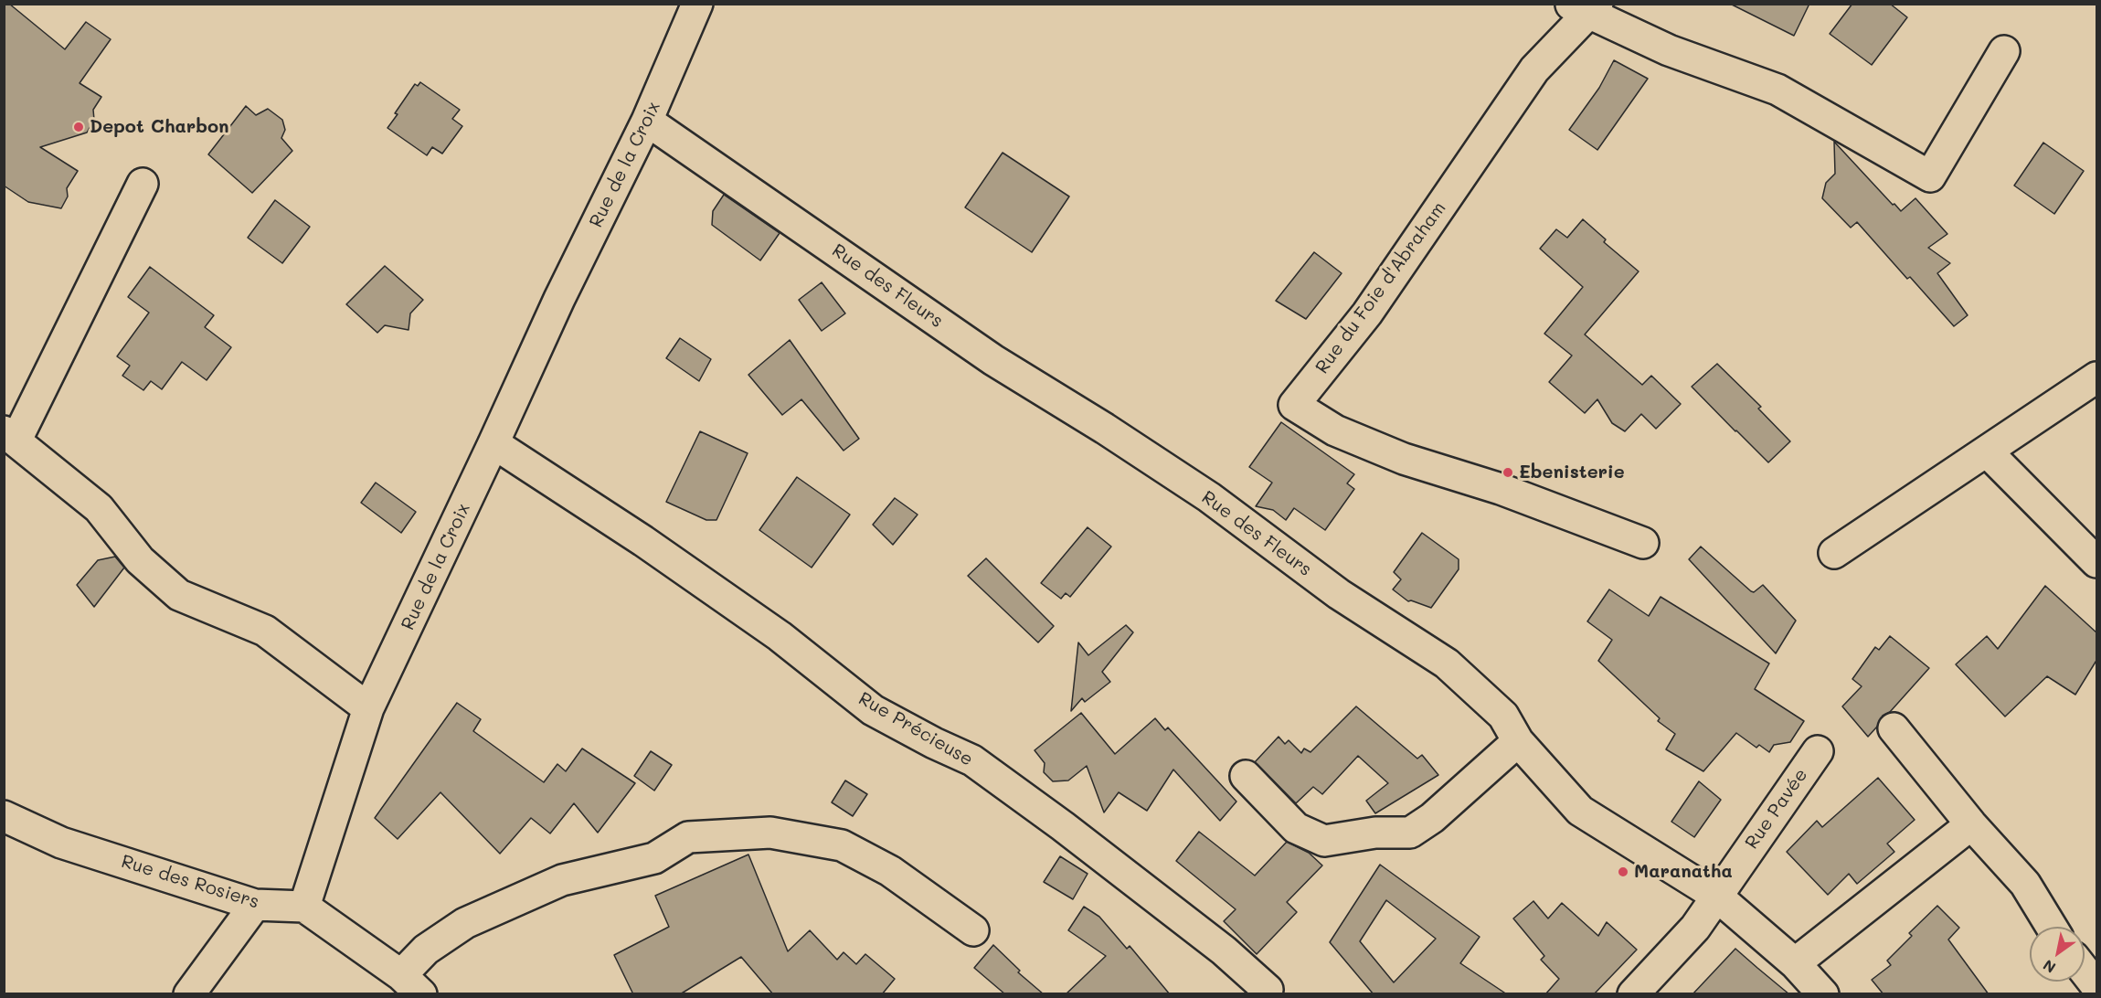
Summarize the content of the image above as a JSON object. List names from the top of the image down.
{
  "streets": {
    "street": [
      "Rue de la Croix",
      "Rue des Fleurs",
      "Rue du Foie d'Abraham",
      "Rue Précieuse",
      "Rue Pavée",
      "Rue des Rosiers"
    ]
  },
  "crossings": [
    ["Rue de la Croix", "Rue des Fleurs"],
    ["Rue de la Croix", "Rue Précieuse"],
    ["Rue de la Croix", "Rue des Rosiers"],
    ["Rue des Fleurs", "Rue Pavée"]
  ],
  "places": ["Depot Charbon", "Ebenisterie", "Maranatha"],
  "north": "bottom left"
}
